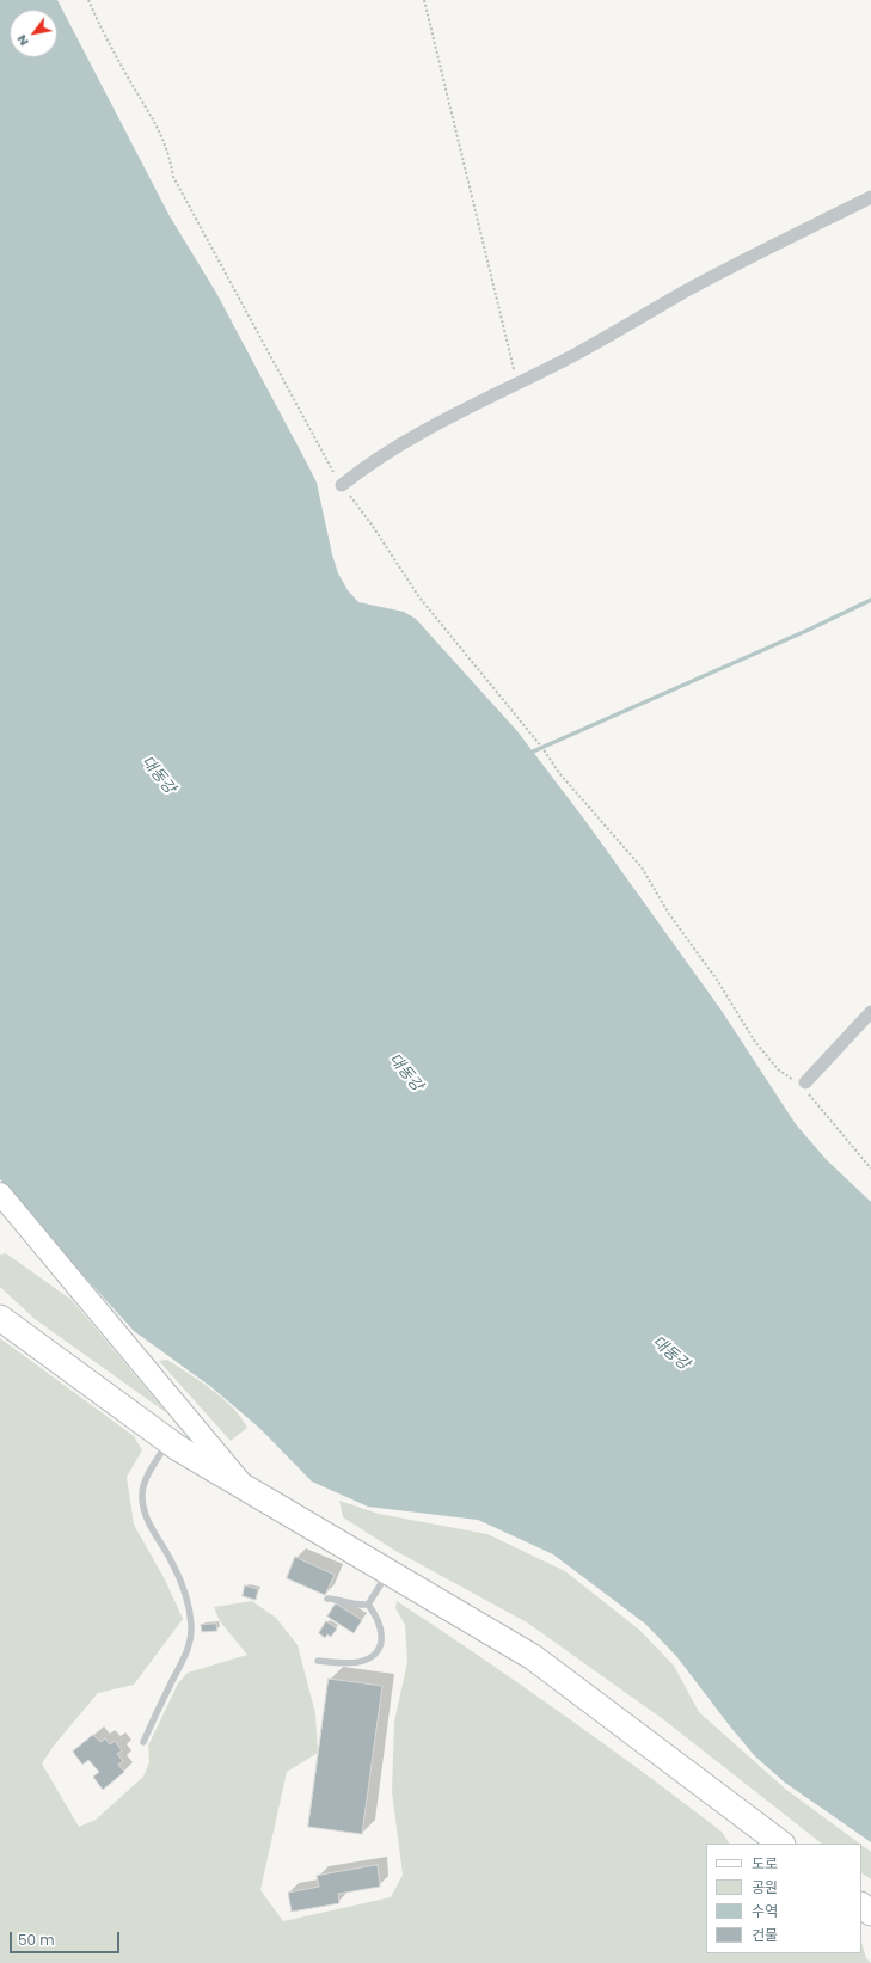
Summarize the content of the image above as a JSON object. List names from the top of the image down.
{
  "water": ["대동강"],
  "legend": [
    "도로",
    "공원",
    "수역",
    "건물"
  ],
  "scale_bar": "50 m",
  "north": "bottom left"
}
